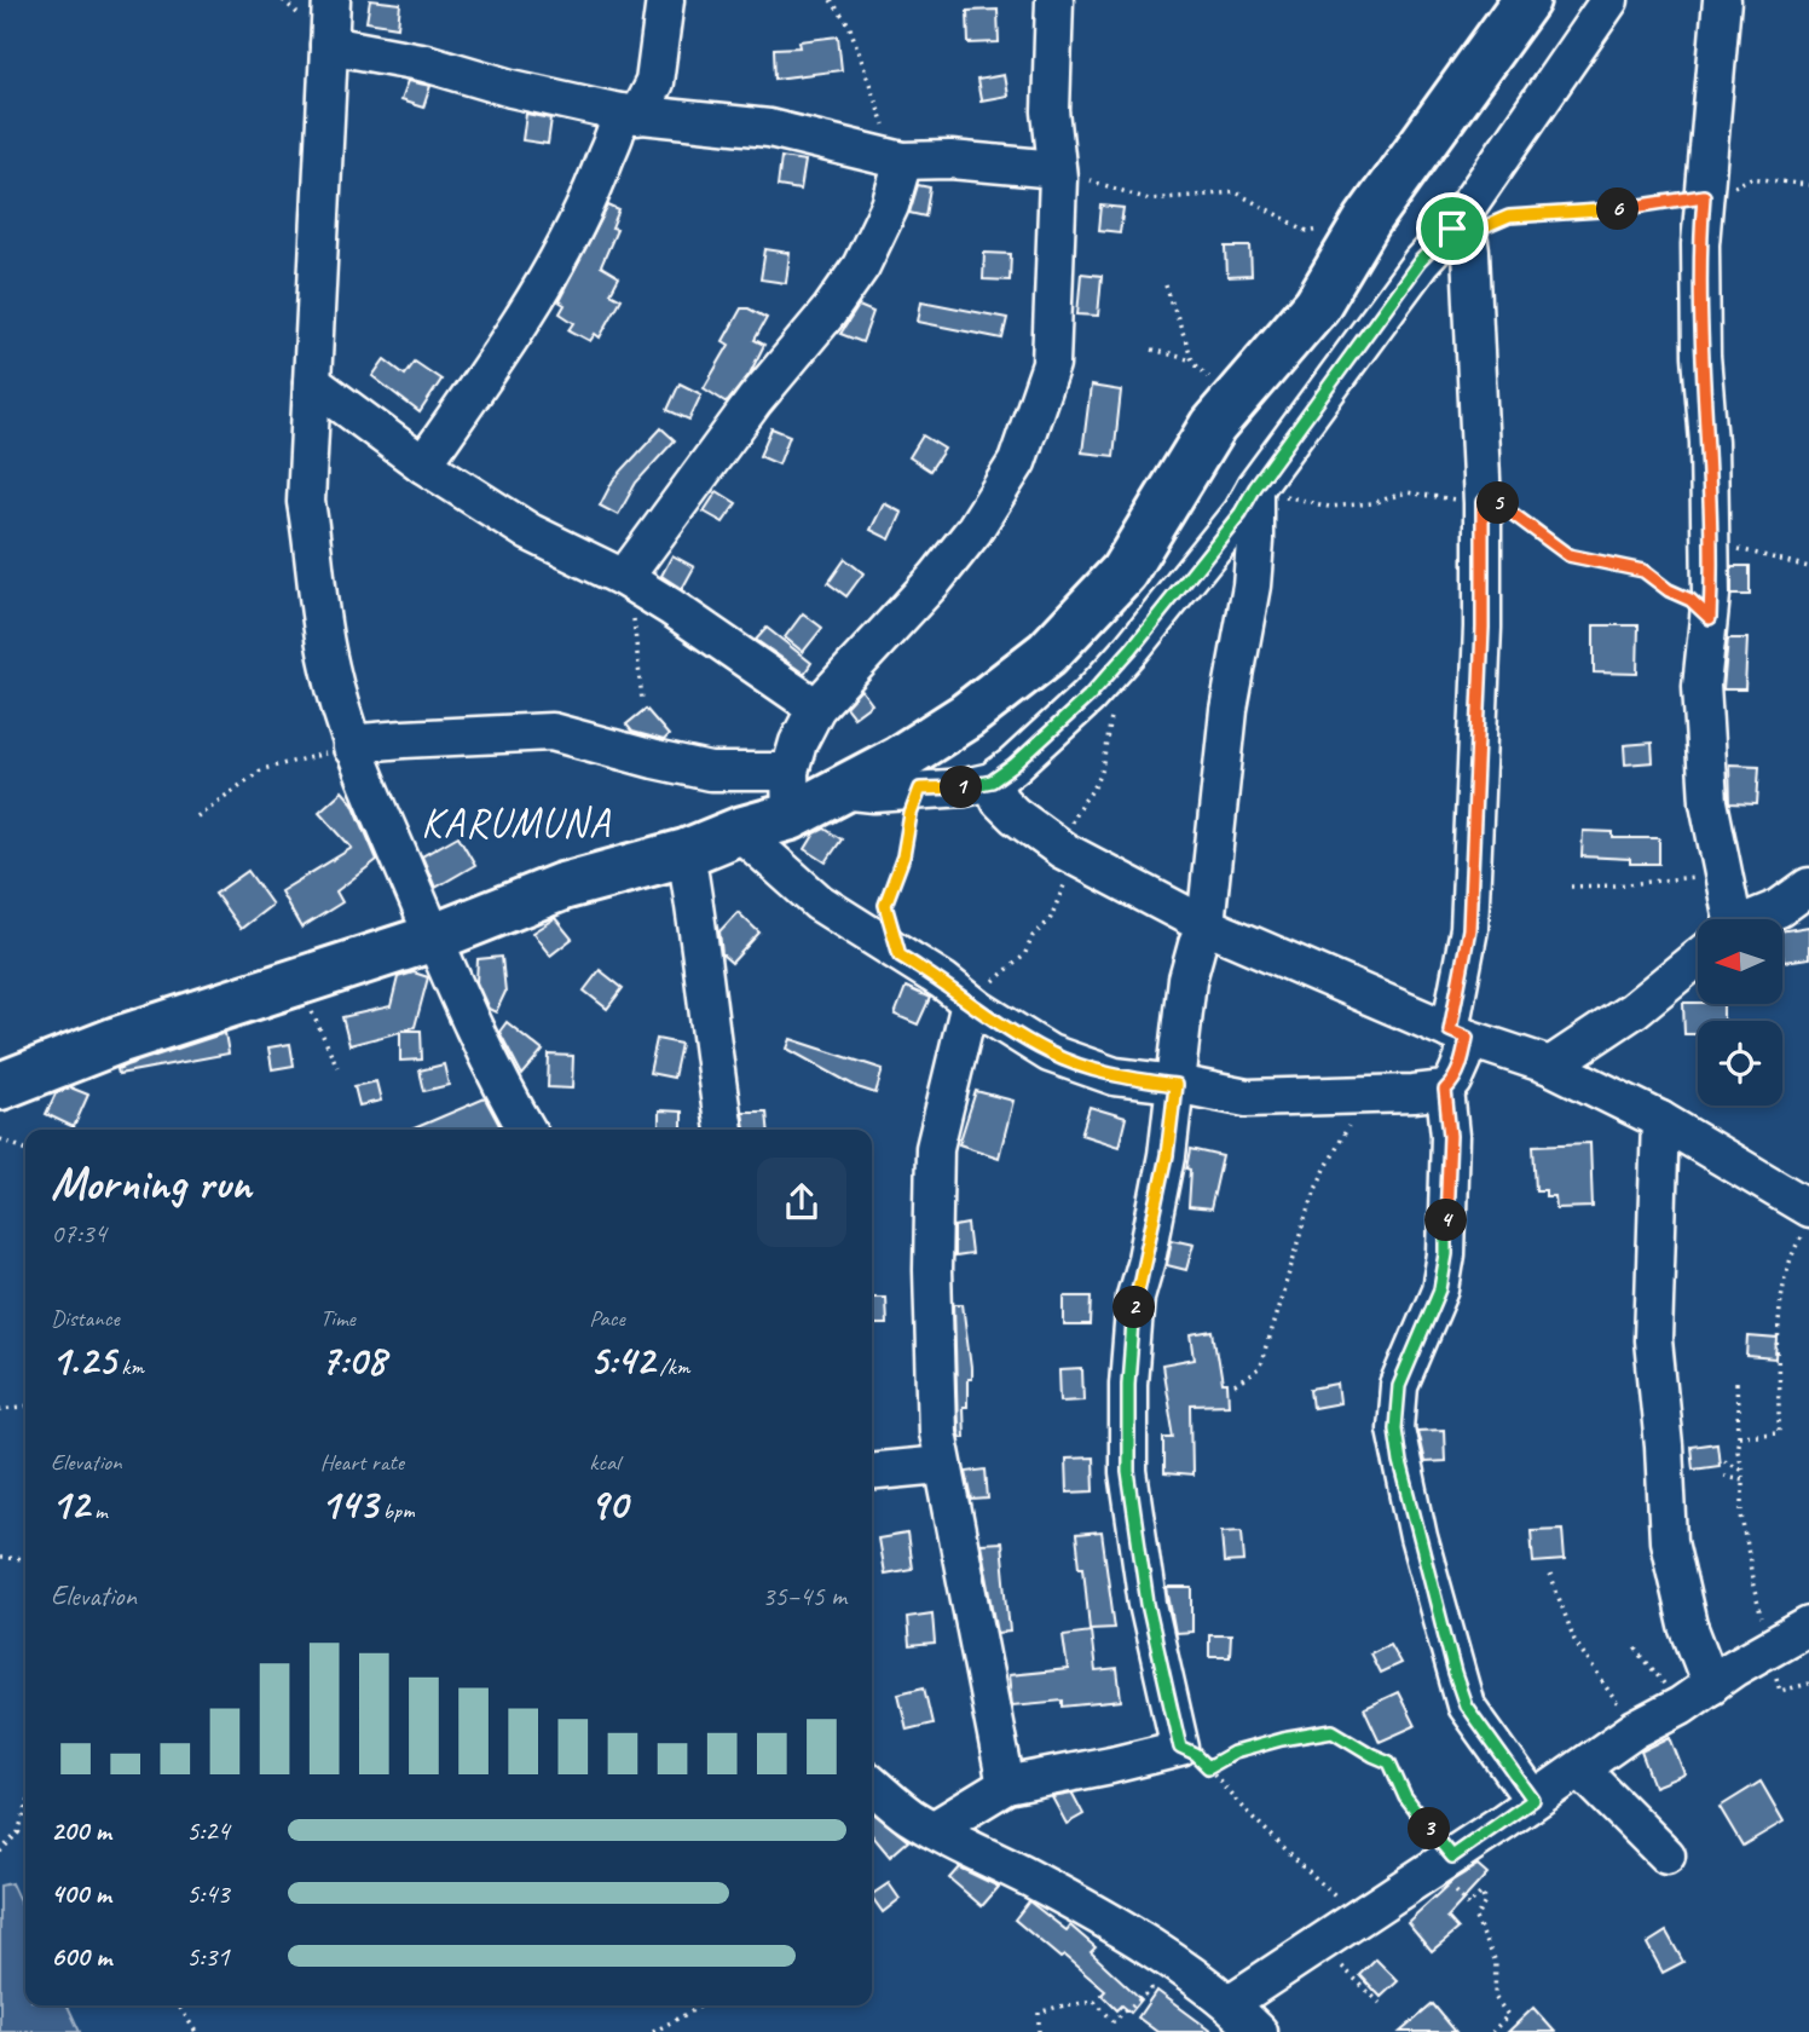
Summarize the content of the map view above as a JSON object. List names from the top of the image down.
{
  "districts": ["KARUMUNA"],
  "north": "left",
  "page": {
    "pins": [
      "6",
      "5",
      "1",
      "4",
      "2",
      "3"
    ],
    "heading": ["Morning run", "07:34"],
    "stats": [
      ["Distance", "1.25 km"],
      ["Time", "7:08"],
      ["Pace", "5:42 /km"],
      ["Elevation", "12 m"],
      ["Heart rate", "143 bpm"],
      ["kcal", "90"]
    ],
    "chart": ["Elevation", "35–45 m"],
    "list": [
      {
        "name": "200 m",
        "note": "5:24"
      },
      {
        "name": "400 m",
        "note": "5:43"
      },
      {
        "name": "600 m",
        "note": "5:31"
      }
    ]
  }
}
